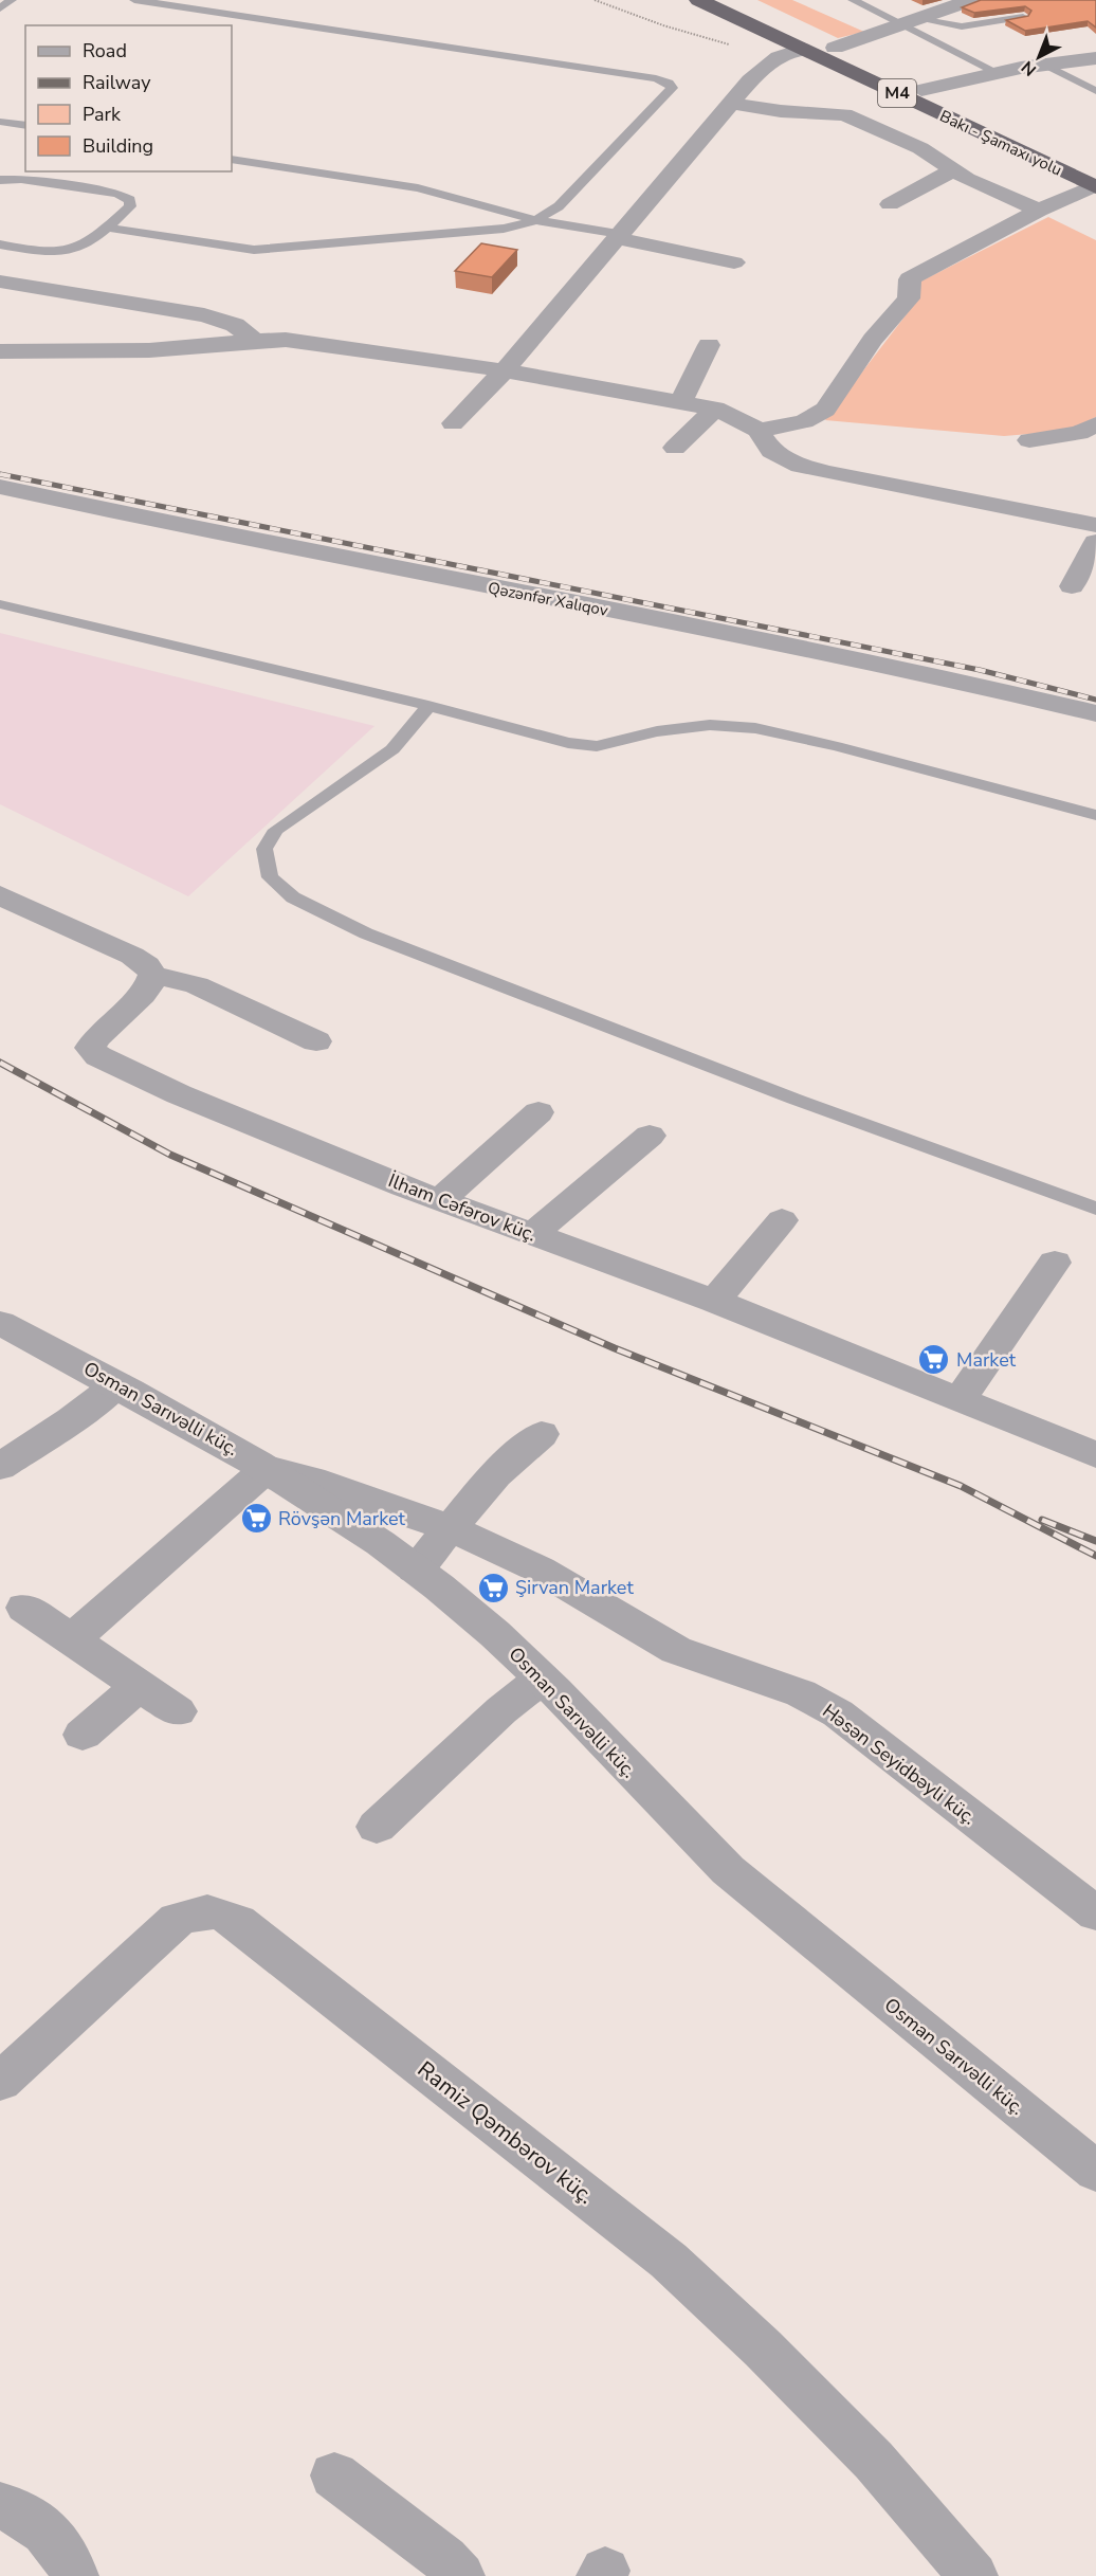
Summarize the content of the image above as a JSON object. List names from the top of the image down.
{
  "streets": {
    "highway": ["M4", "Bakı - Şamaxı yolu"],
    "street": [
      "Qəzənfər Xalıqov",
      "İlham Cəfərov küç.",
      "Osman Sarıvəlli küç.",
      "Həsən Seyidbəyli küç.",
      "Ramiz Qəmbərov küç."
    ]
  },
  "crossings": [
    ["Osman Sarıvəlli küç.", "Həsən Seyidbəyli küç."]
  ],
  "places": {
    "supermarket": ["Market", "Rövşən Market", "Şirvan Market"]
  },
  "legend": [
    "Road",
    "Railway",
    "Park",
    "Building"
  ],
  "north": "bottom left"
}
